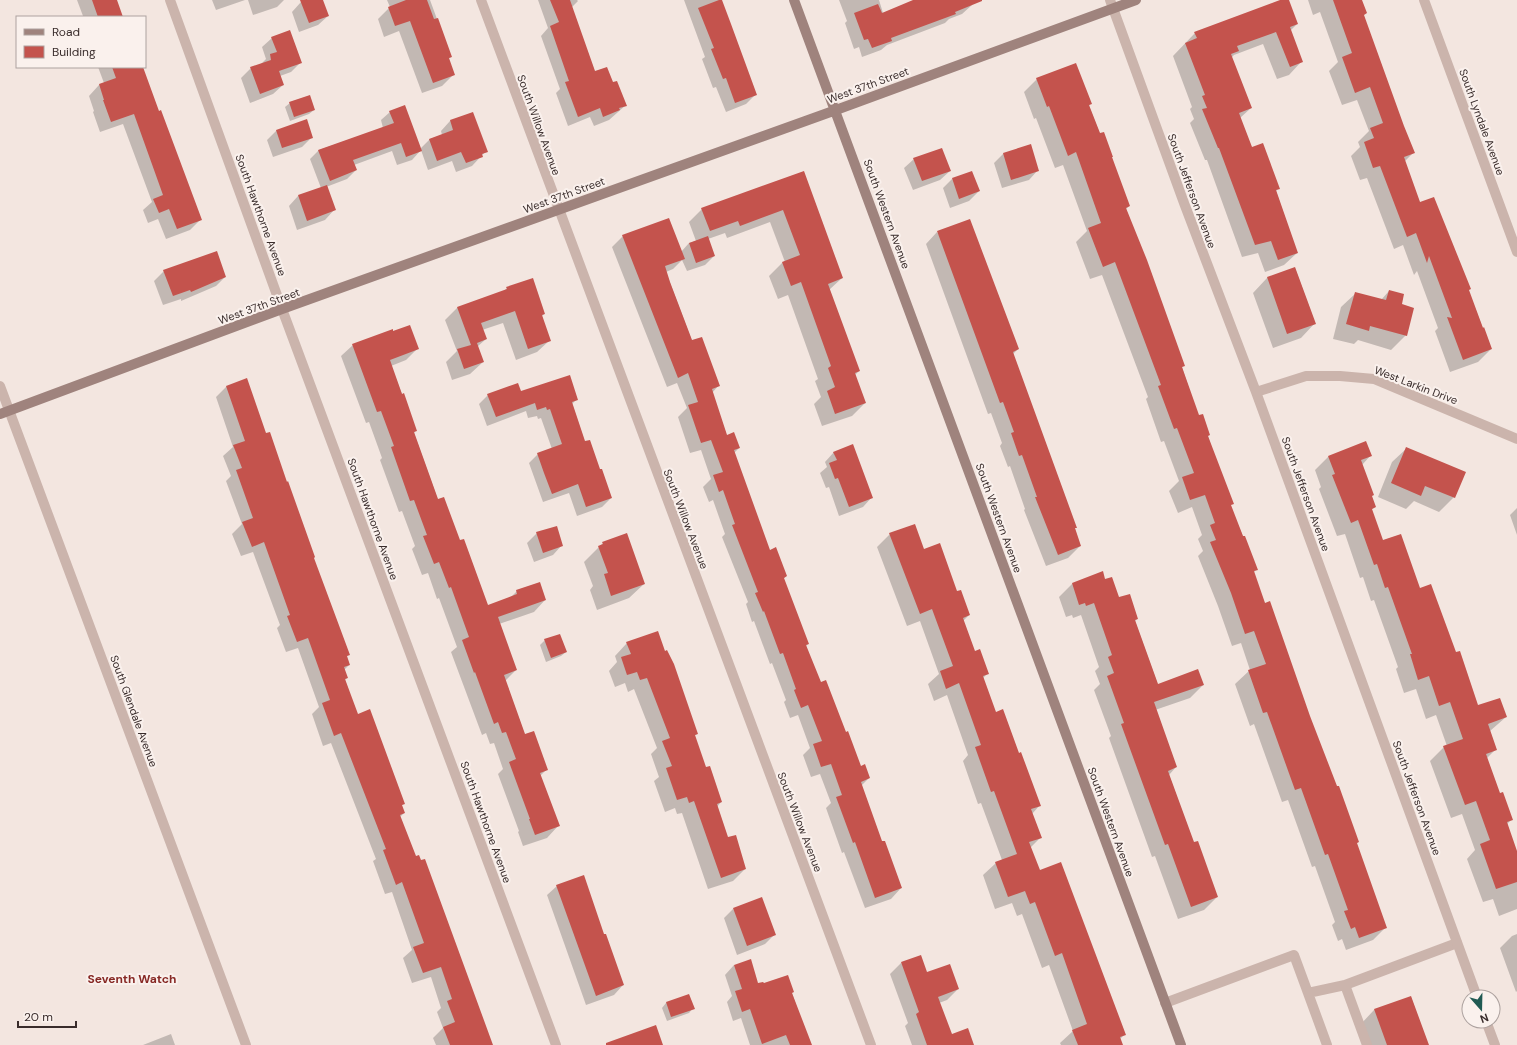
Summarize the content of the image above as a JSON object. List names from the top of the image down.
{
  "streets": {
    "street": [
      "West 37th Street",
      "South Lyndale Avenue",
      "South Willow Avenue",
      "South Jefferson Avenue",
      "South Western Avenue",
      "South Hawthorne Avenue",
      "West Larkin Drive",
      "South Glendale Avenue"
    ]
  },
  "crossings": [
    ["West 37th Street", "South Willow Avenue"],
    ["West 37th Street", "South Jefferson Avenue"],
    ["West 37th Street", "South Western Avenue"],
    ["West 37th Street", "South Hawthorne Avenue"],
    ["West 37th Street", "South Glendale Avenue"],
    ["South Jefferson Avenue", "West Larkin Drive"]
  ],
  "districts": ["Seventh Watch"],
  "legend": ["Road", "Building"],
  "scale_bar": "20 m",
  "north": "bottom"
}
